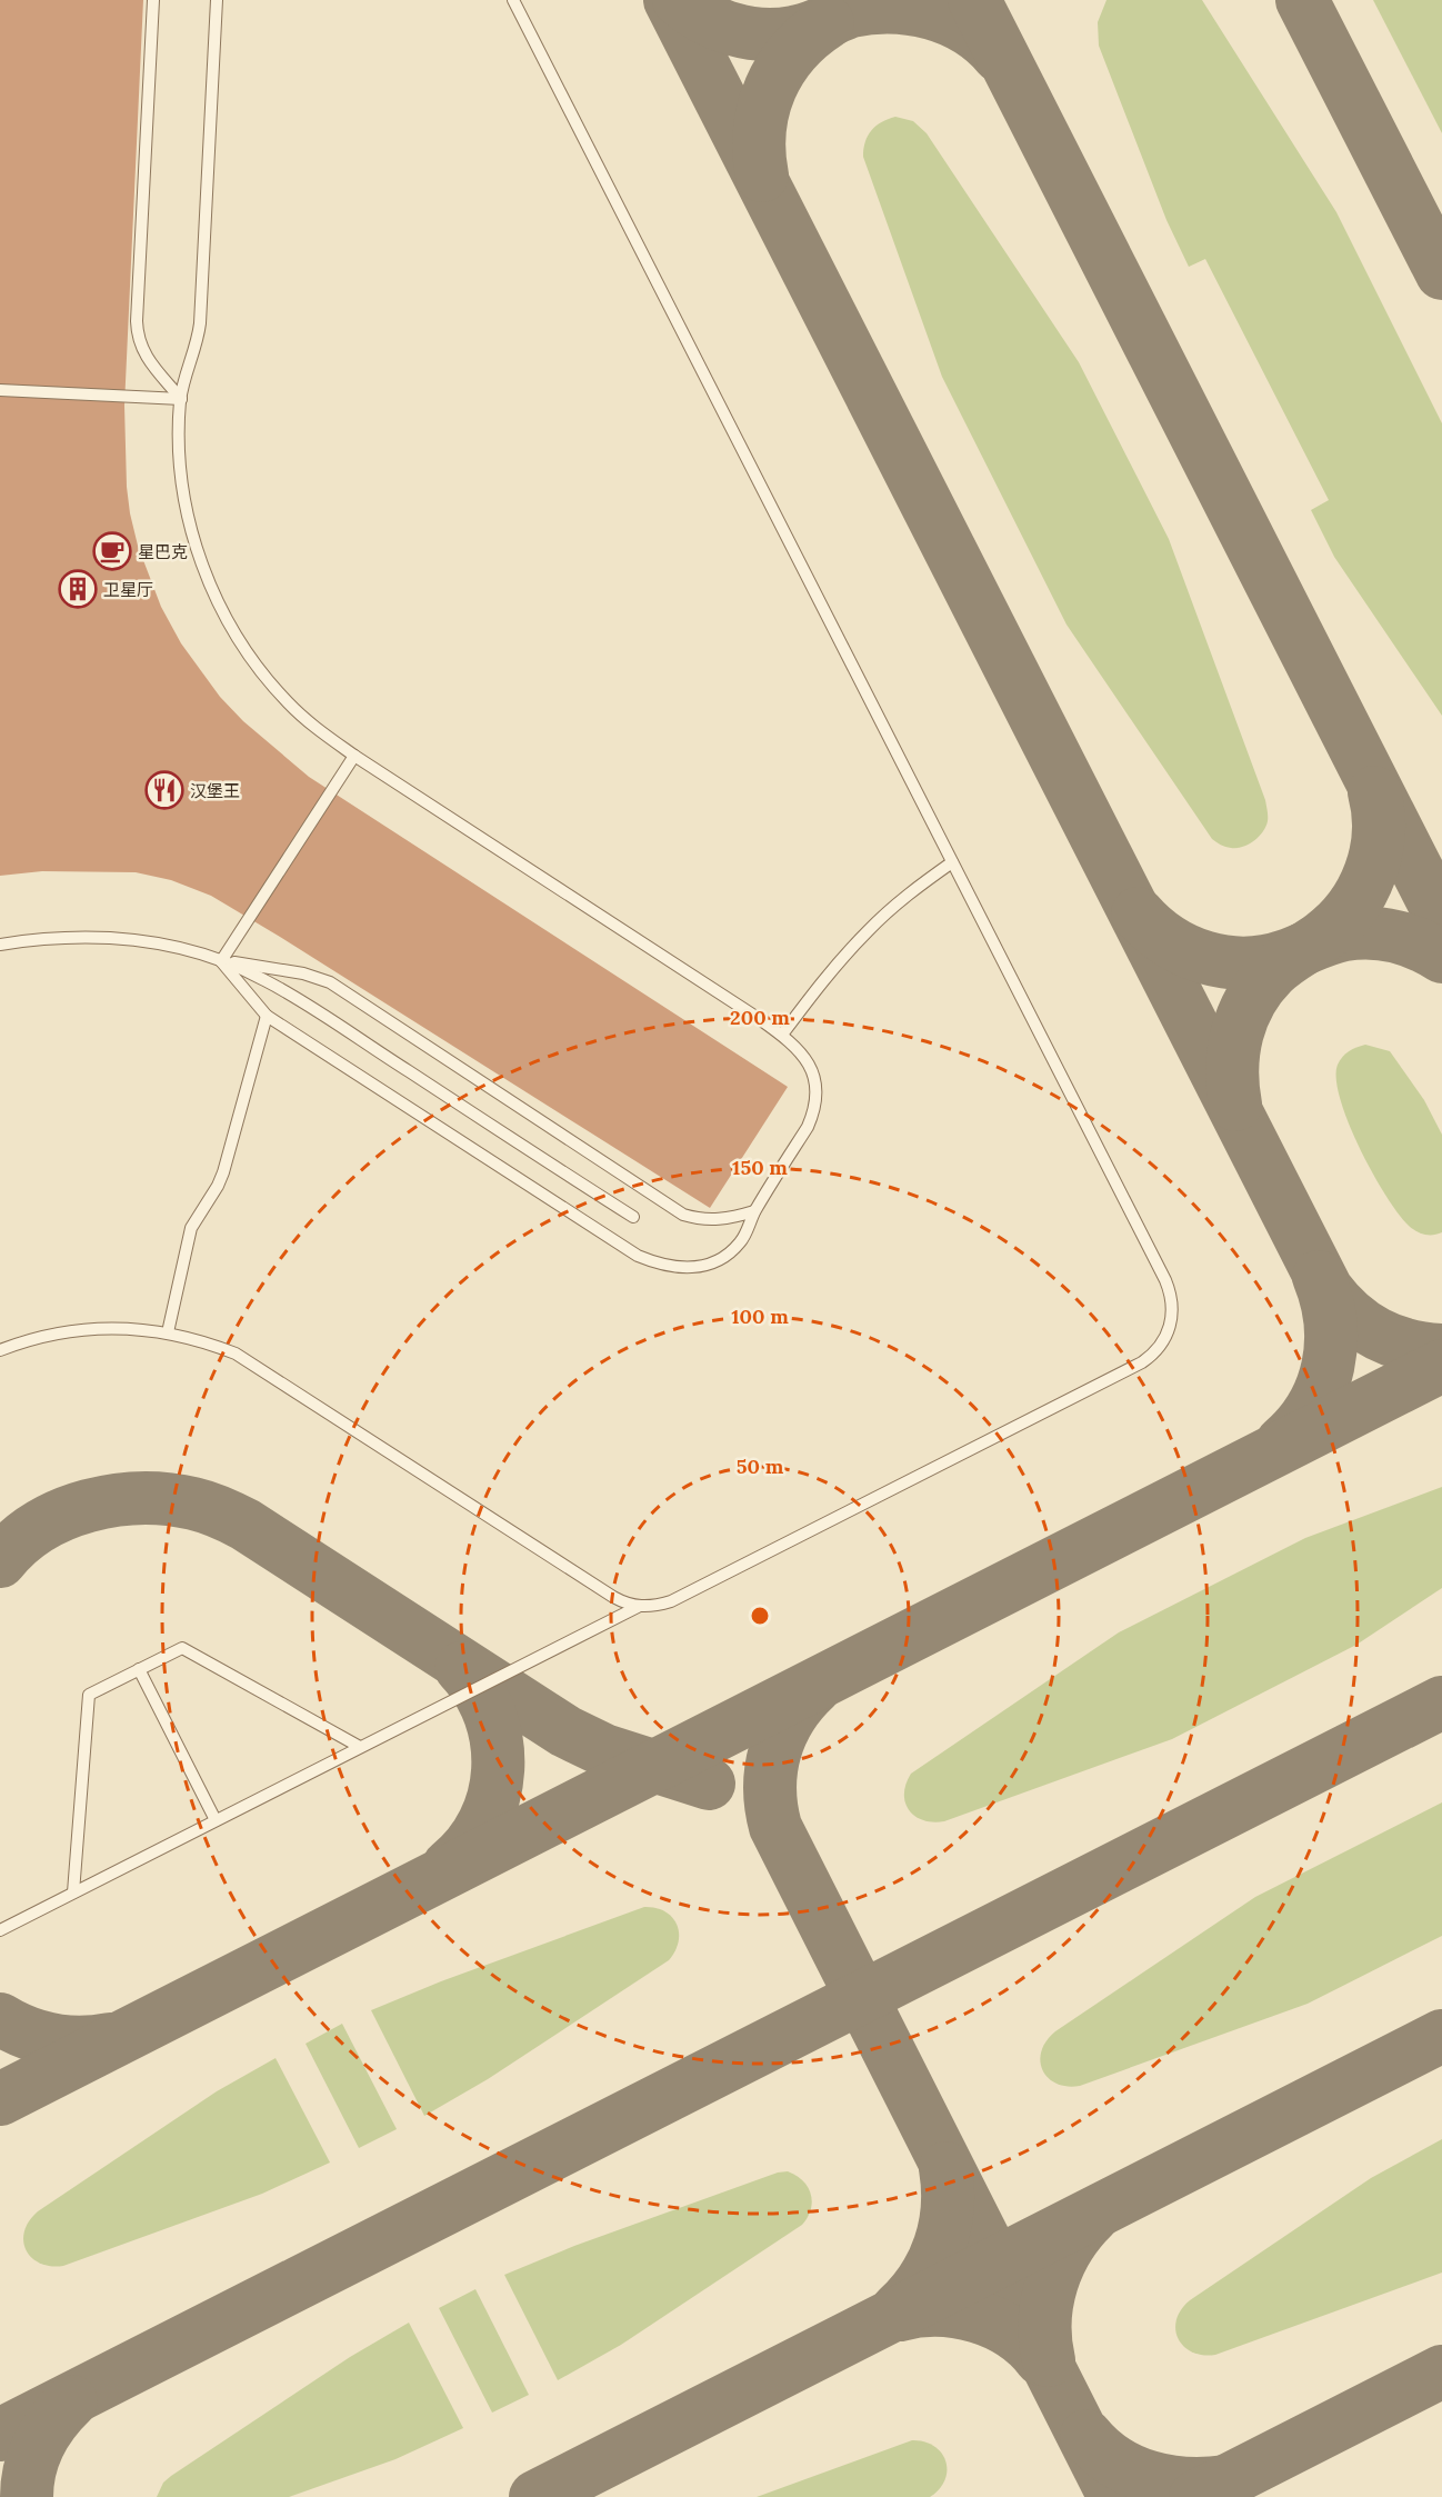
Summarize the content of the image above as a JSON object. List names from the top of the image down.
{
  "places": {
    "cafe": ["星巴克"],
    "building": ["卫星厅"],
    "restaurant": ["汉堡王"]
  },
  "rings": [
    "200 m",
    "150 m",
    "100 m",
    "50 m"
  ]
}
